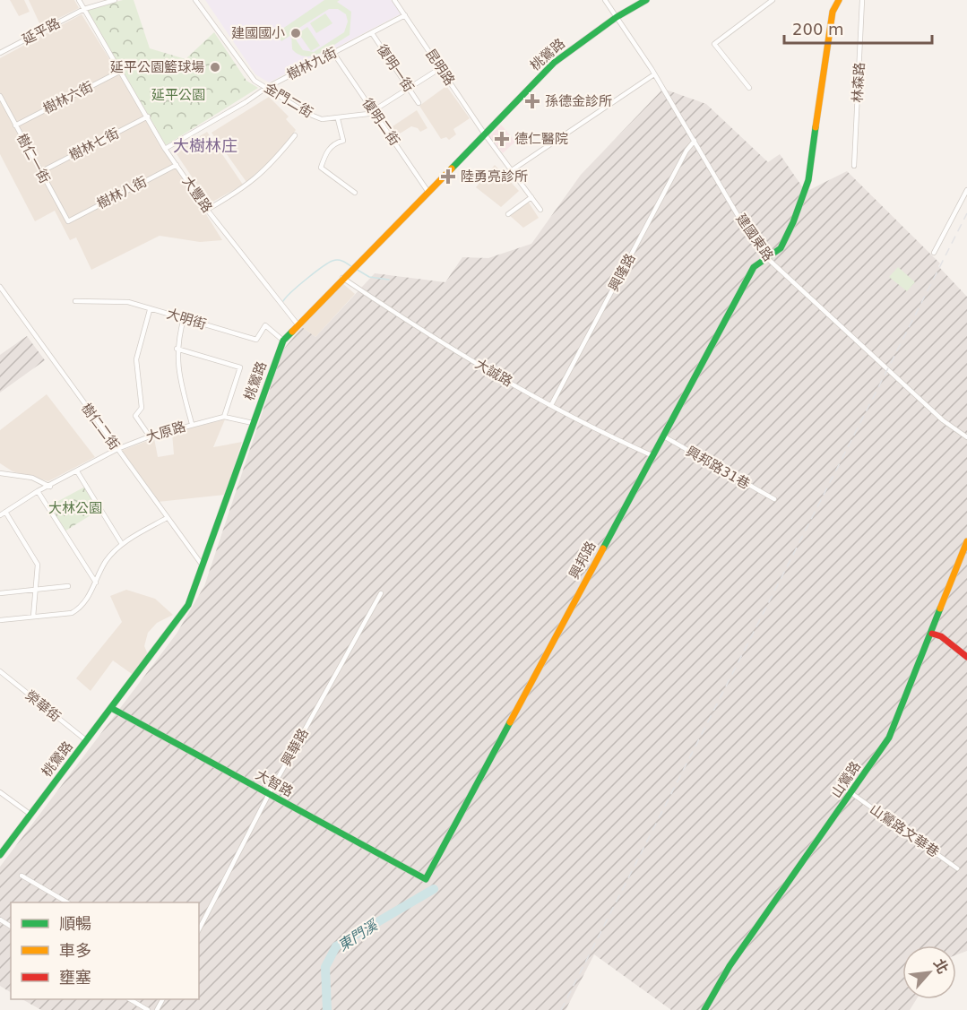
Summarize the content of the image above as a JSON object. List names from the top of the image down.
{
  "streets": {
    "street": [
      "延平路",
      "桃鶯路",
      "樹林九街",
      "昆明路",
      "復明一街",
      "林森路",
      "樹林六街",
      "金門二街",
      "復明二街",
      "樹林七街",
      "樹仁一街",
      "樹林八街",
      "大豐路",
      "建國東路",
      "興隆路",
      "大明街",
      "大誠路",
      "樹仁二街",
      "大原路",
      "興邦路31巷",
      "興邦路",
      "榮華街",
      "興華路",
      "山鶯路",
      "大智路",
      "山鶯路文華巷"
    ]
  },
  "crossings": [
    ["延平路", "大豐路"],
    ["桃鶯路", "昆明路"],
    ["桃鶯路", "復明二街"],
    ["桃鶯路", "大豐路"],
    ["桃鶯路", "建國東路"],
    ["桃鶯路", "大明街"],
    ["桃鶯路", "大誠路"],
    ["桃鶯路", "樹仁二街"],
    ["桃鶯路", "大原路"],
    ["桃鶯路", "榮華街"],
    ["桃鶯路", "大智路"],
    ["樹林九街", "昆明路"],
    ["樹林九街", "復明一街"],
    ["樹林九街", "金門二街"],
    ["樹林九街", "復明二街"],
    ["樹林九街", "大豐路"],
    ["昆明路", "金門二街"],
    ["復明一街", "金門二街"],
    ["樹林六街", "樹仁一街"],
    ["樹林六街", "大豐路"],
    ["金門二街", "復明二街"],
    ["樹林七街", "樹仁一街"],
    ["樹林七街", "大豐路"],
    ["樹仁一街", "樹林八街"],
    ["樹林八街", "大豐路"],
    ["建國東路", "興隆路"],
    ["建國東路", "興邦路"],
    ["興隆路", "大誠路"],
    ["大誠路", "興邦路"],
    ["樹仁二街", "大原路"],
    ["興邦路31巷", "興邦路"],
    ["興邦路", "大智路"],
    ["興華路", "大智路"],
    ["山鶯路", "山鶯路文華巷"]
  ],
  "districts": ["大樹林庄"],
  "water": ["東門溪"],
  "parks": ["延平公園", "大林公園"],
  "places": {
    "other": ["建國國小", "延平公園籃球場"],
    "health": ["孫德金診所", "德仁醫院", "陸勇亮診所"]
  },
  "legend": ["順暢", "車多", "壅塞"],
  "scale_bar": "200 m",
  "north": "top right"
}
